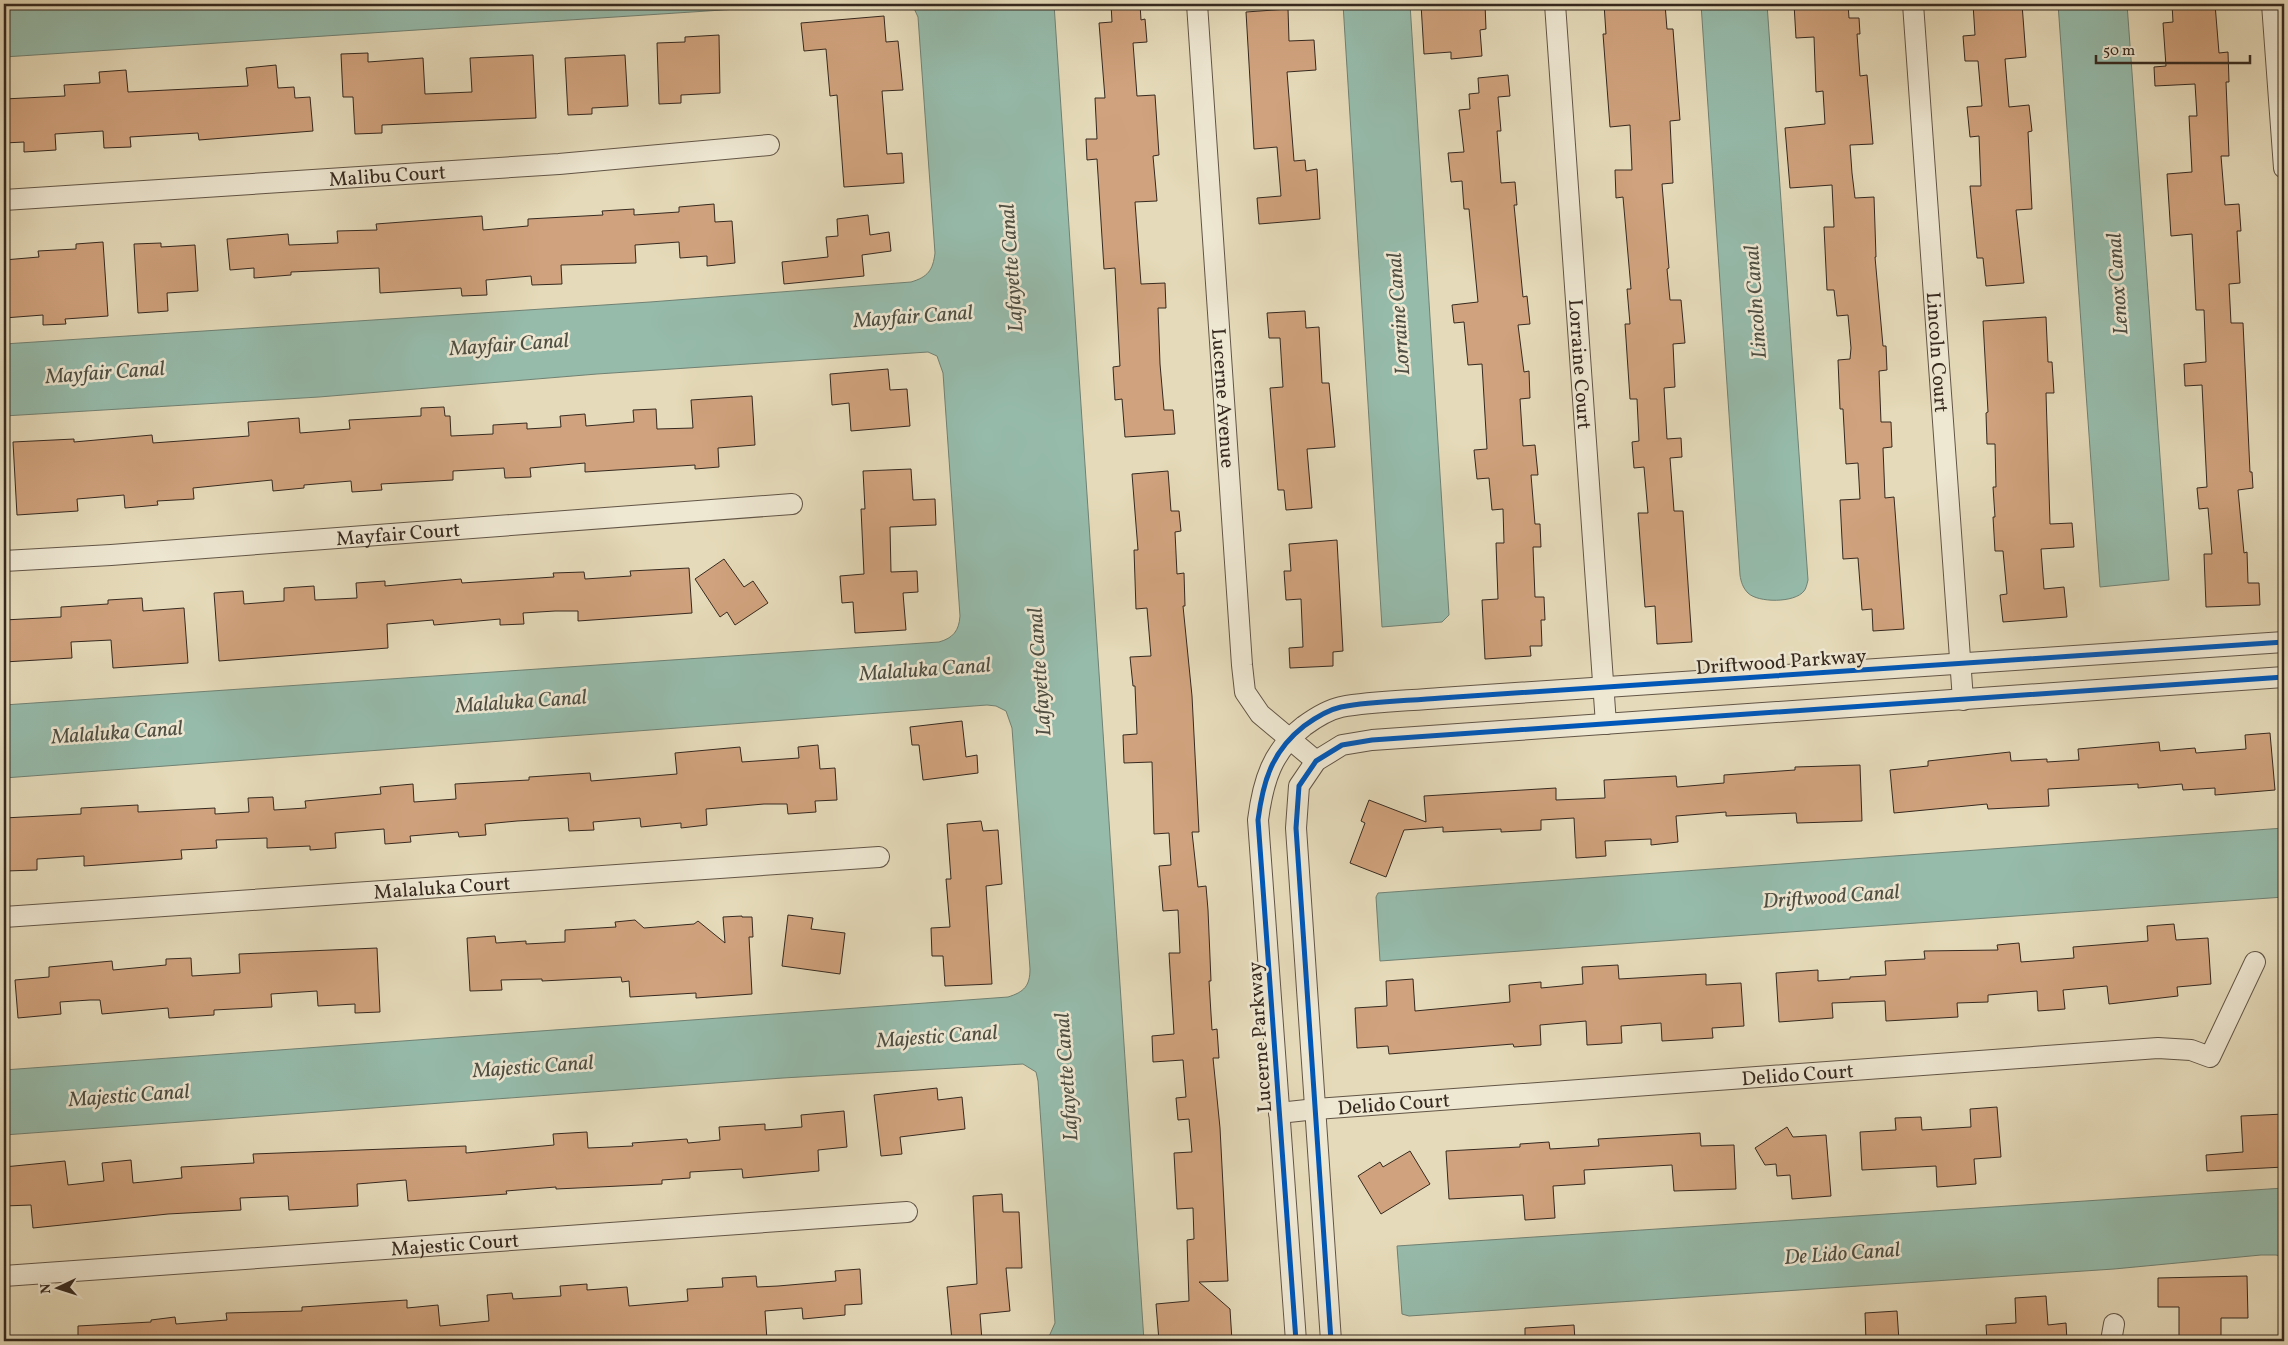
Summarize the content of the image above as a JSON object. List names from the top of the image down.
{
  "streets": {
    "street": [
      "Malibu Court",
      "Lincoln Court",
      "Lorraine Court",
      "Lucerne Avenue",
      "Mayfair Court",
      "Driftwood Parkway",
      "Malaluka Court",
      "Lucerne Parkway",
      "Delido Court",
      "Majestic Court"
    ]
  },
  "crossings": [
    ["Lincoln Court", "Driftwood Parkway"],
    ["Lorraine Court", "Driftwood Parkway"],
    ["Lucerne Avenue", "Driftwood Parkway"],
    ["Lucerne Avenue", "Lucerne Parkway"],
    ["Driftwood Parkway", "Lucerne Parkway"],
    ["Lucerne Parkway", "Delido Court"]
  ],
  "water": [
    "Lafayette Canal",
    "Lenox Canal",
    "Lincoln Canal",
    "Lorraine Canal",
    "Mayfair Canal",
    "Malaluka Canal",
    "Driftwood Canal",
    "Majestic Canal",
    "De Lido Canal"
  ],
  "scale_bar": "50 m",
  "north": "left"
}
